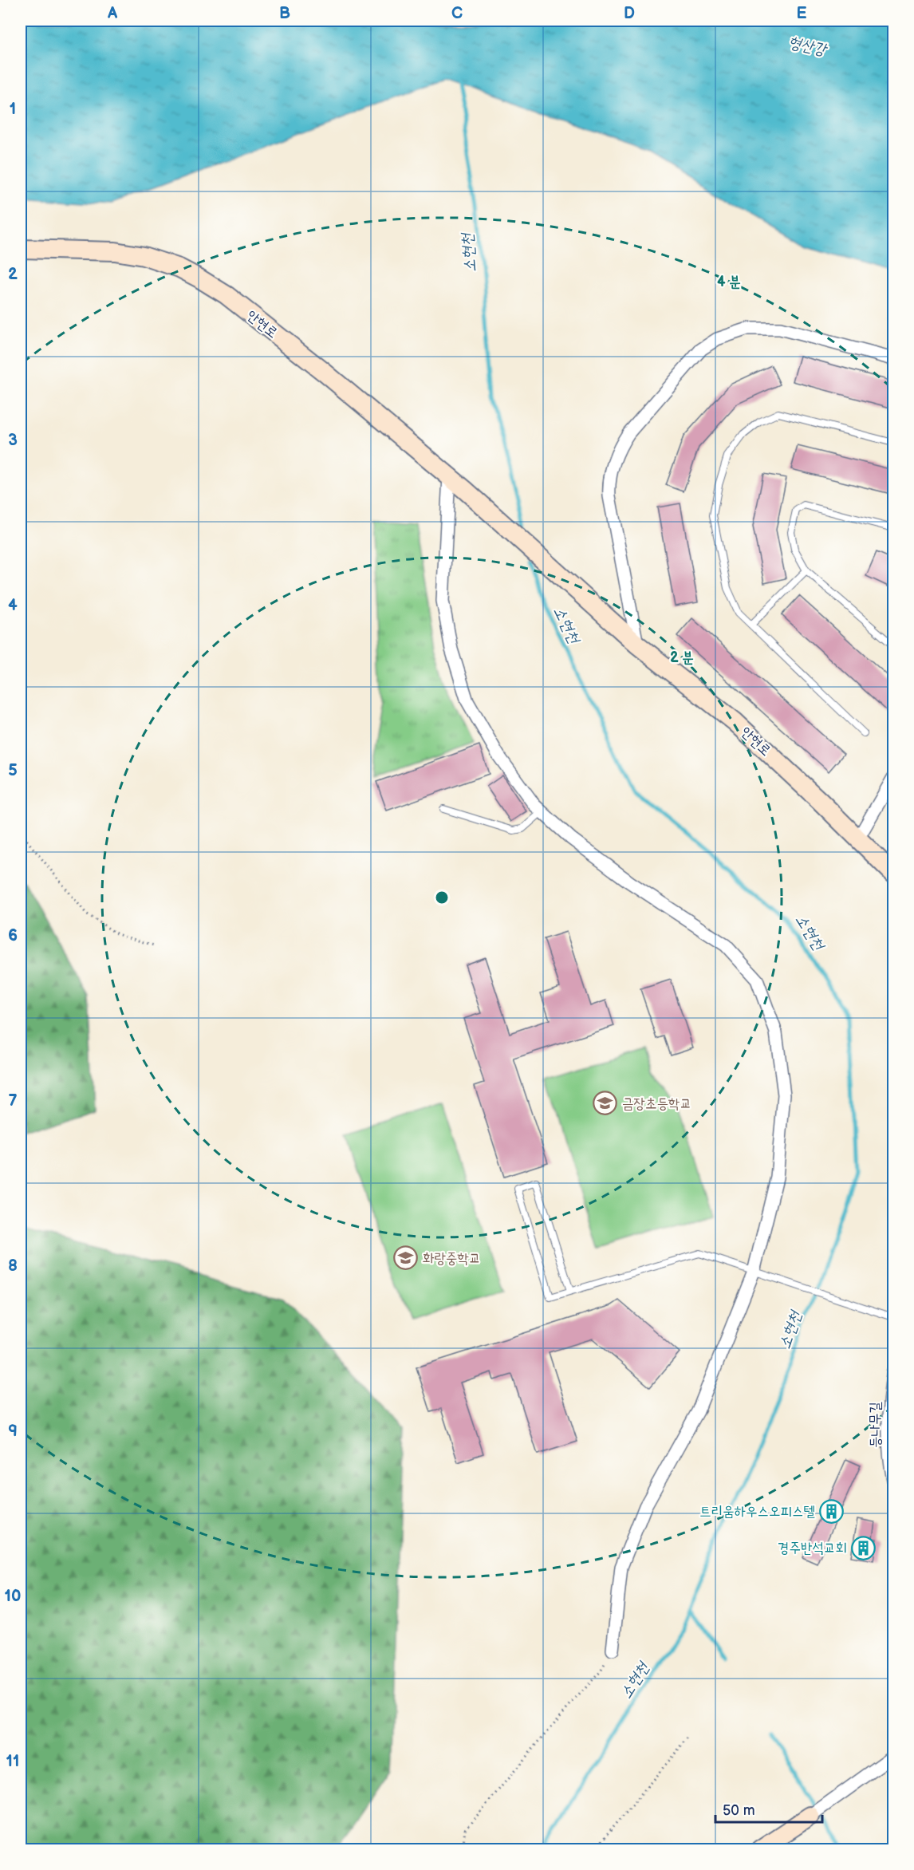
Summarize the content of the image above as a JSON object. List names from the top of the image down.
{
  "streets": {
    "street": ["안현로", "등나무길"]
  },
  "water": ["형산강", "소현천"],
  "places": {
    "school or university": ["금장초등학교", "화랑중학교"],
    "building": ["트리움하우스오피스텔", "경주반석교회"]
  },
  "scale_bar": "50 m",
  "grid": {
    "columns": [
      "A",
      "B",
      "C",
      "D",
      "E"
    ],
    "rows": [
      "1",
      "2",
      "3",
      "4",
      "5",
      "6",
      "7",
      "8",
      "9",
      "10",
      "11"
    ]
  },
  "rings": ["4 분", "2 분"]
}
